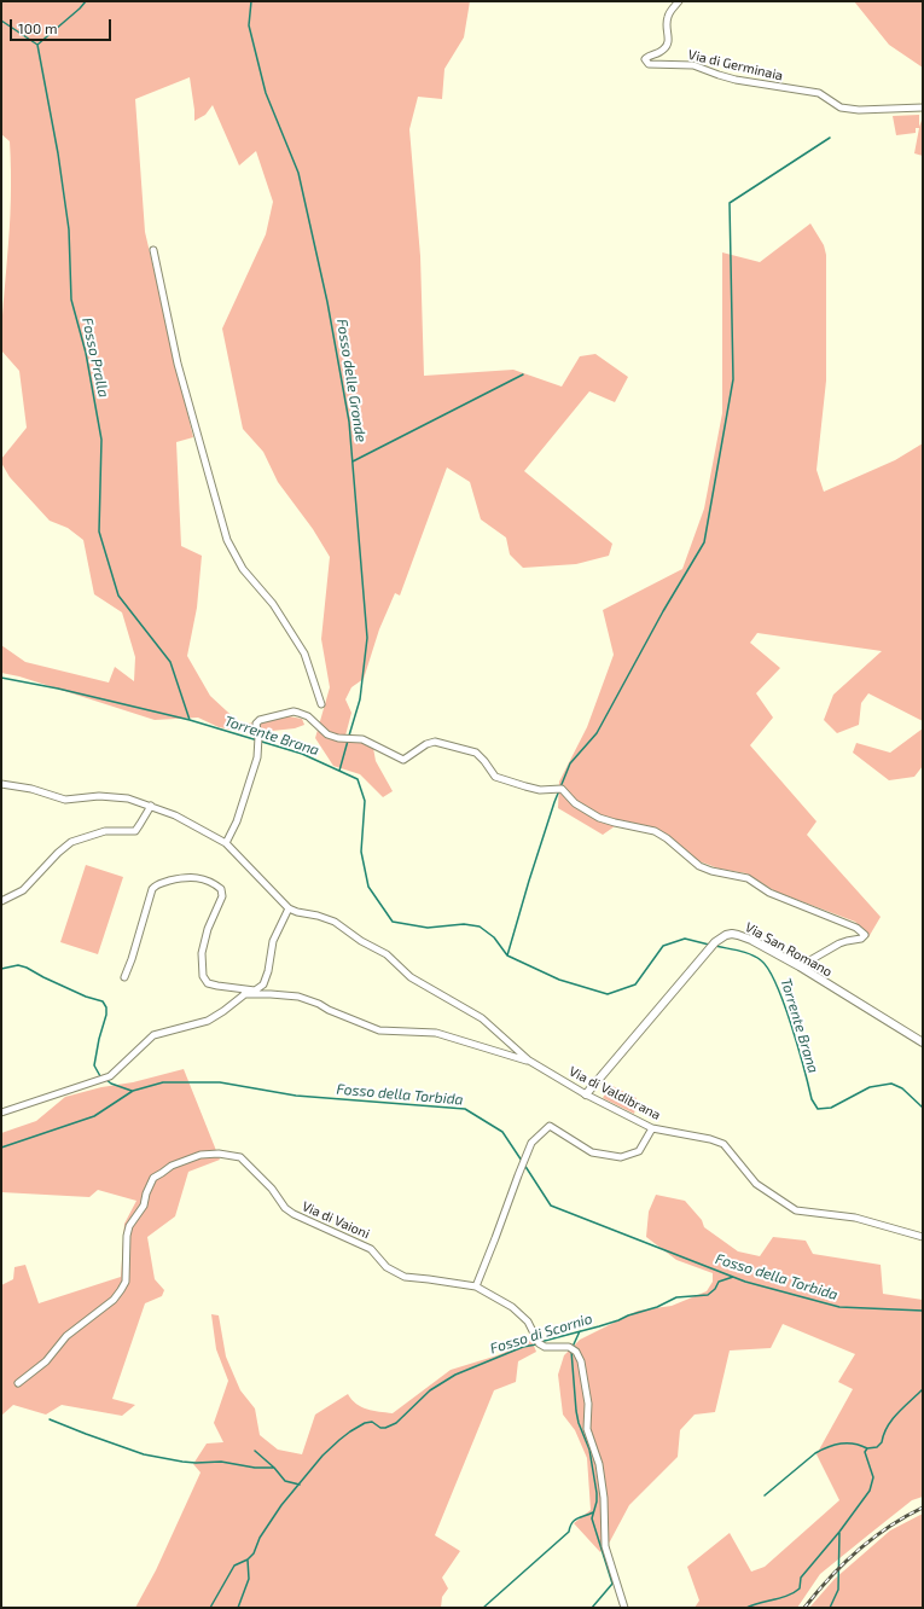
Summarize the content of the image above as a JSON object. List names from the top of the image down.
{
  "streets": {
    "street": [
      "Via di Germinaia",
      "Via San Romano",
      "Via di Valdibrana",
      "Via di Vaioni"
    ]
  },
  "crossings": [
    ["Via San Romano", "Via di Valdibrana"]
  ],
  "water": [
    "Fosso Pralla",
    "Fosso delle Gronde",
    "Torrente Brana",
    "Fosso della Torbida",
    "Fosso di Scornio"
  ],
  "scale_bar": "100 m"
}
